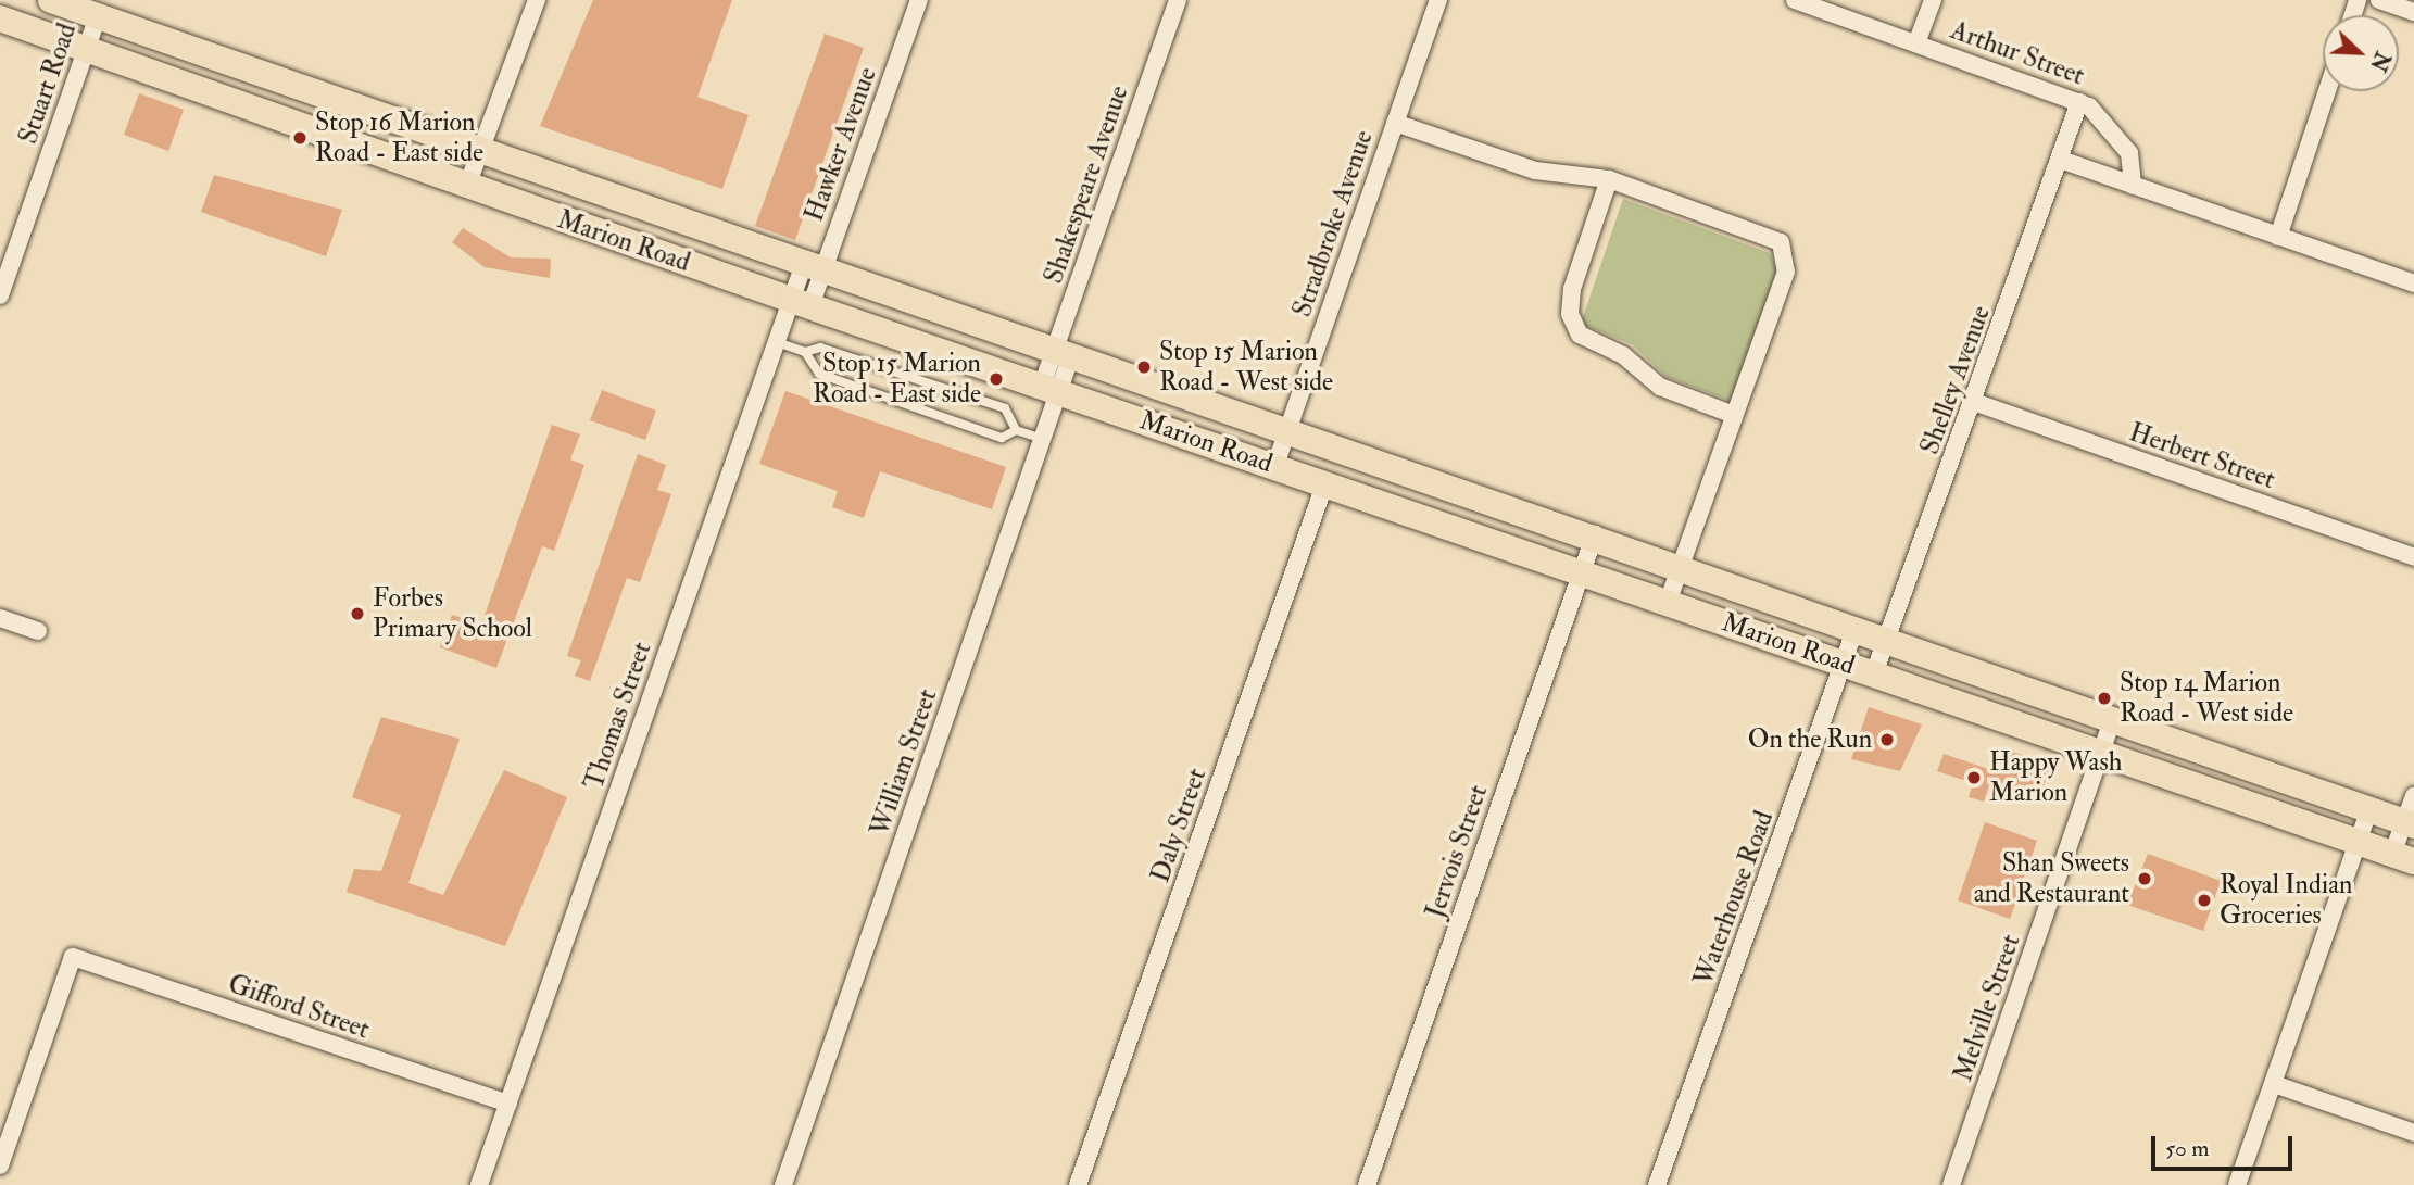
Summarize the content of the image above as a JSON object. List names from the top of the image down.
{
  "streets": {
    "main road": ["Marion Road"],
    "street": [
      "Arthur Street",
      "Stuart Road",
      "Hawker Avenue",
      "Shakespeare Avenue",
      "Stradbroke Avenue",
      "Shelley Avenue",
      "Herbert Street",
      "Thomas Street",
      "William Street",
      "Daly Street",
      "Jervois Street",
      "Waterhouse Road",
      "Gifford Street",
      "Melville Street"
    ]
  },
  "crossings": [
    ["Arthur Street", "Shelley Avenue"],
    ["Stuart Road", "Marion Road"],
    ["Hawker Avenue", "Marion Road"],
    ["Hawker Avenue", "Thomas Street"],
    ["Shakespeare Avenue", "Marion Road"],
    ["Shakespeare Avenue", "William Street"],
    ["Stradbroke Avenue", "Marion Road"],
    ["Marion Road", "Shelley Avenue"],
    ["Marion Road", "Thomas Street"],
    ["Marion Road", "William Street"],
    ["Marion Road", "Daly Street"],
    ["Marion Road", "Jervois Street"],
    ["Marion Road", "Waterhouse Road"],
    ["Marion Road", "Melville Street"],
    ["Shelley Avenue", "Herbert Street"],
    ["Thomas Street", "Gifford Street"]
  ],
  "places": [
    "Stop 16 Marion Road - East side",
    "Stop 15 Marion Road - West side",
    "Stop 15 Marion Road - East side",
    "Forbes Primary School",
    "Stop 14 Marion Road - West side",
    "On the Run",
    "Happy Wash Marion",
    "Shan Sweets and Restaurant",
    "Royal Indian Groceries"
  ],
  "scale_bar": "50 m",
  "north": "bottom right"
}
